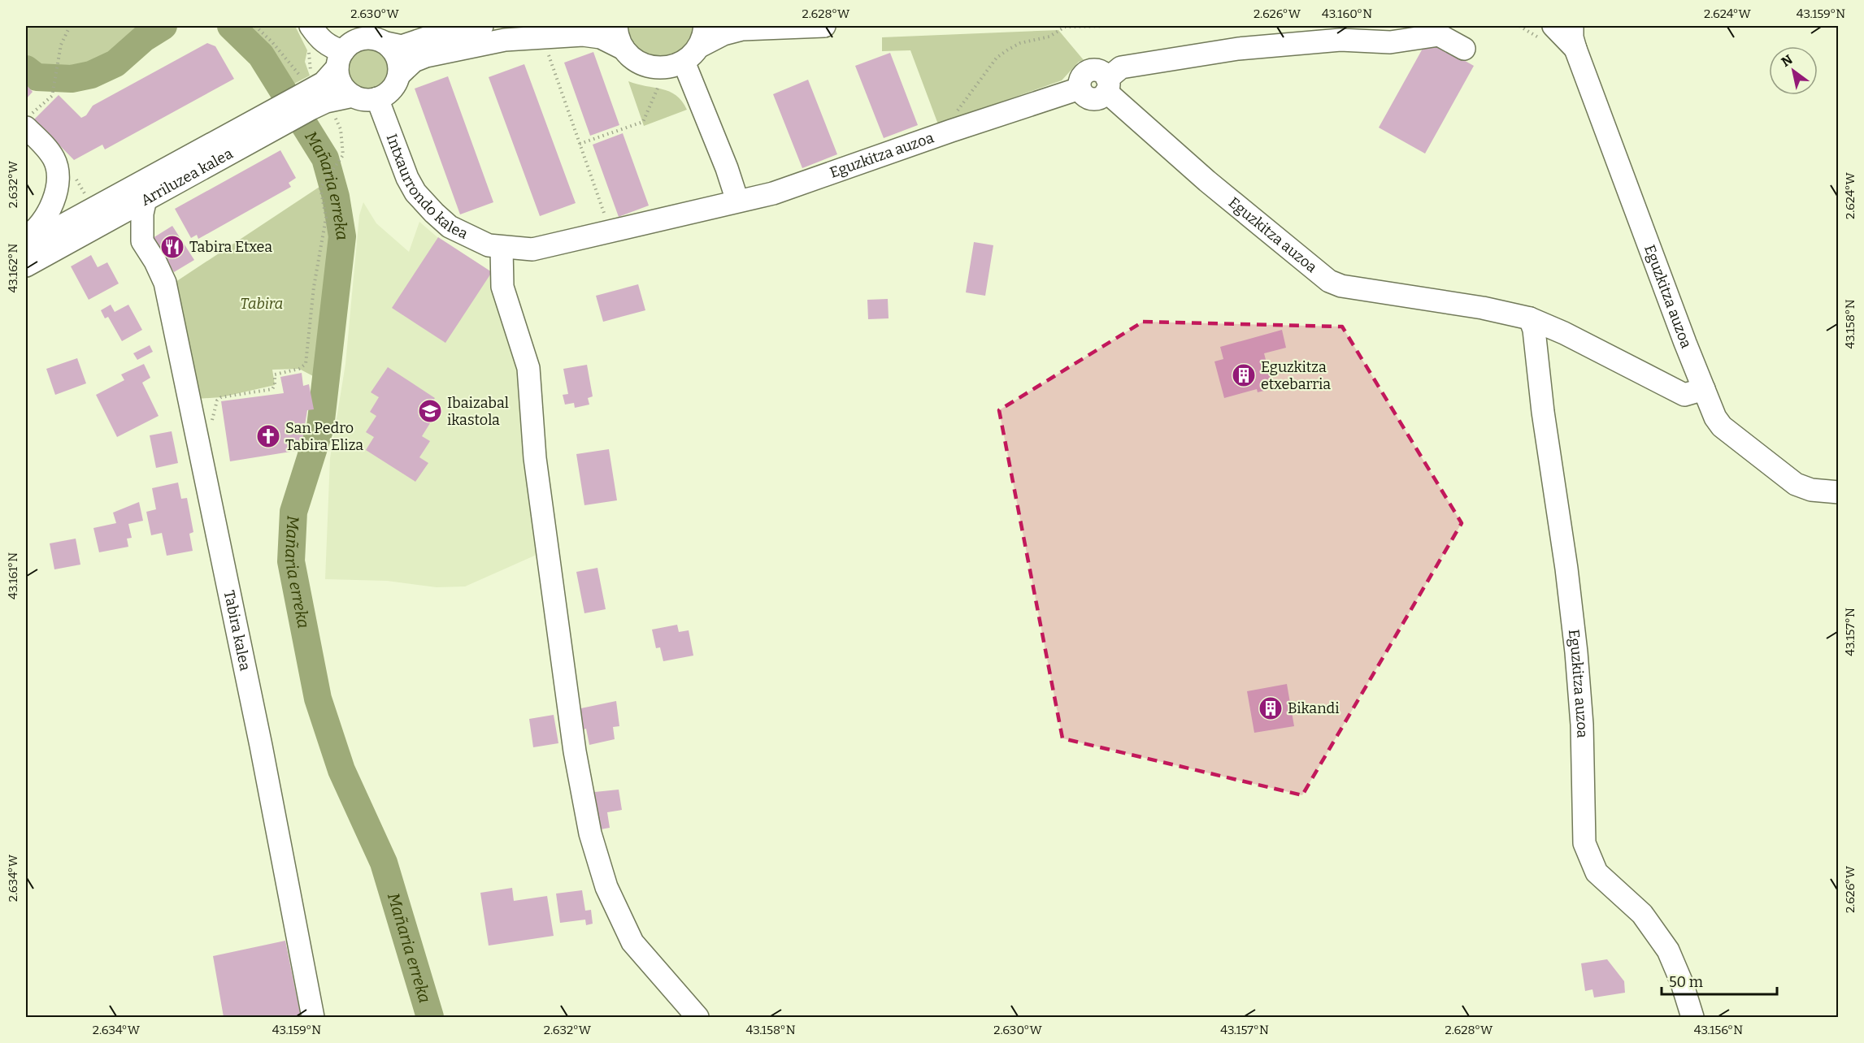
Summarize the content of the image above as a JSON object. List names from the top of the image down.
{
  "streets": {
    "street": [
      "Eguzkitza auzoa",
      "Arriluzea kalea",
      "Intxaurrondo kalea",
      "Tabira kalea"
    ]
  },
  "crossings": [
    ["Eguzkitza auzoa", "Intxaurrondo kalea"],
    ["Arriluzea kalea", "Intxaurrondo kalea"]
  ],
  "water": ["Mañaria erreka"],
  "parks": ["Tabira"],
  "places": {
    "restaurant": ["Tabira Etxea"],
    "building": ["Eguzkitza etxebarria", "Bikandi"],
    "school or university": ["Ibaizabal ikastola"],
    "church": ["San Pedro Tabira Eliza"]
  },
  "scale_bar": "50 m",
  "north": "top left",
  "coordinates": [
    "2.630°W",
    "2.628°W",
    "2.626°W",
    "43.160°N",
    "2.624°W",
    "43.159°N",
    "2.632°W",
    "43.162°N",
    "43.158°N",
    "43.161°N",
    "43.157°N",
    "2.634°W",
    "43.156°N"
  ]
}
